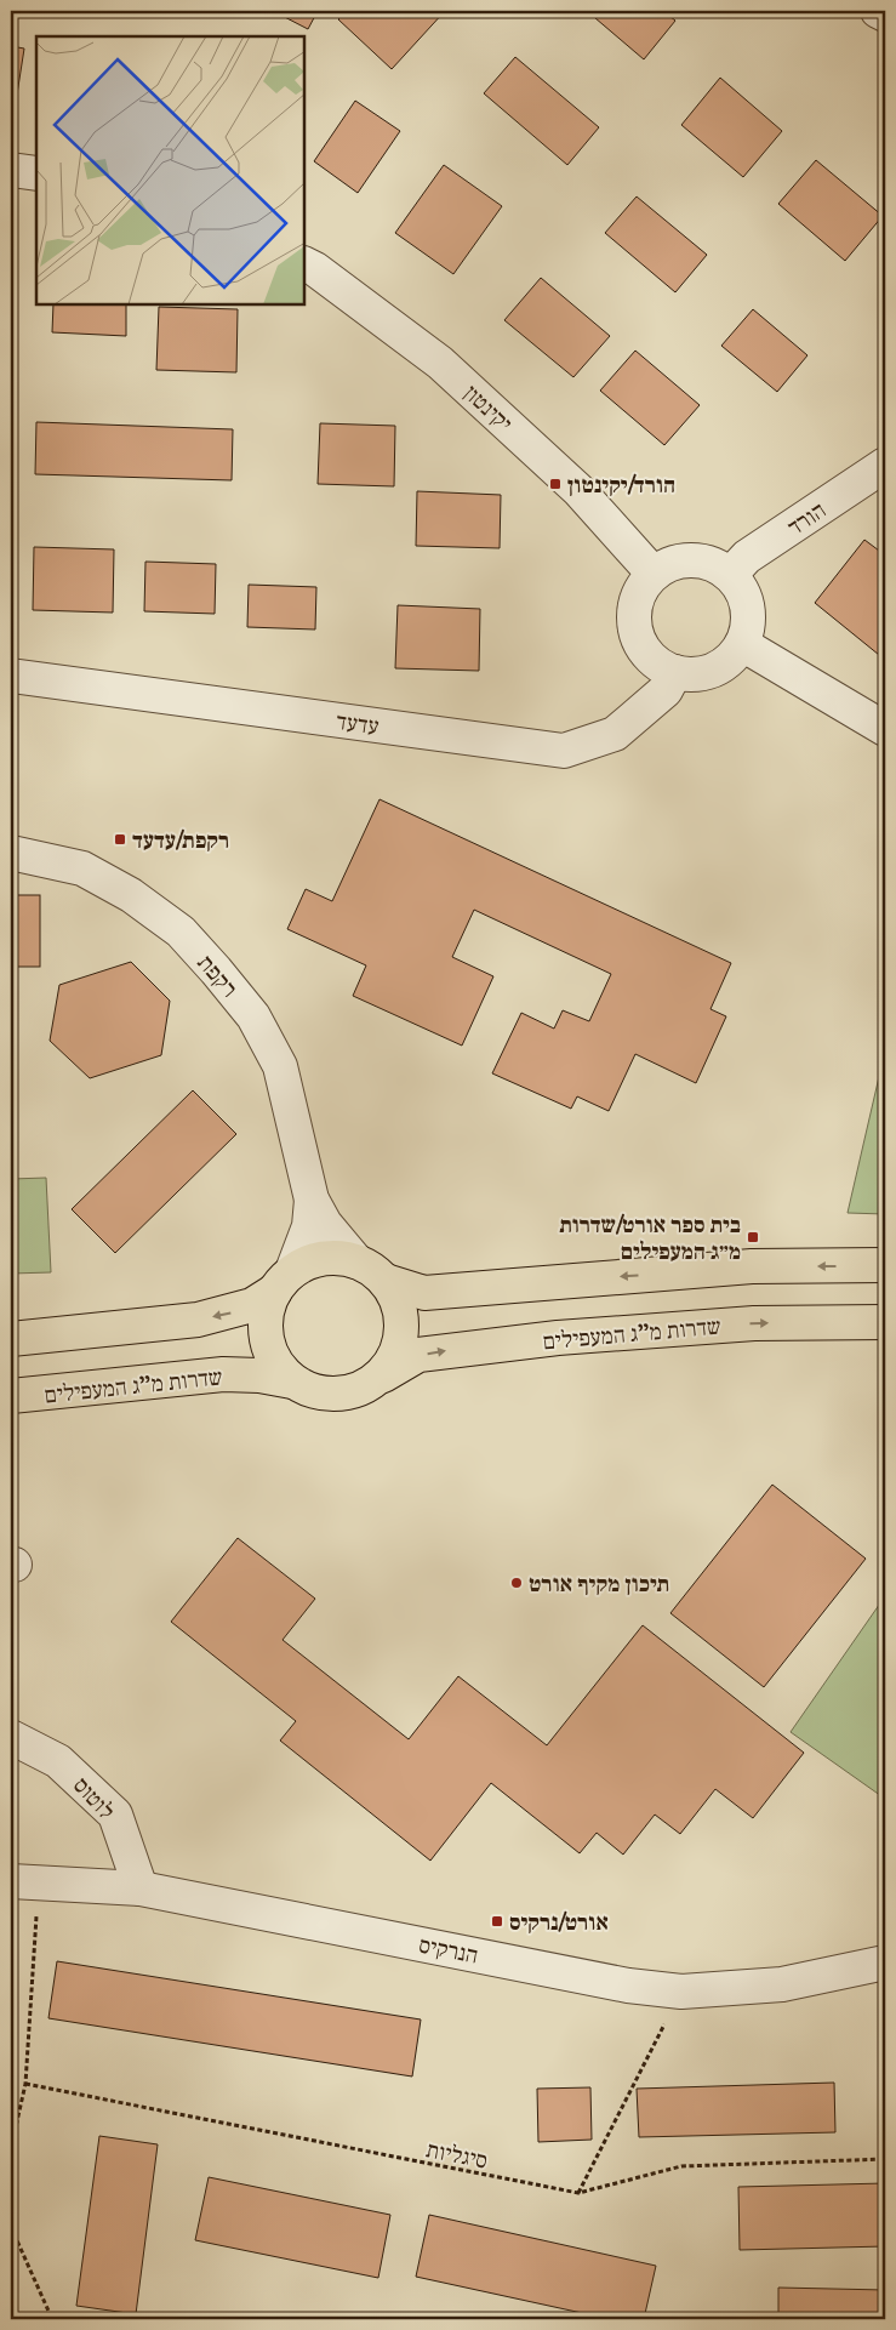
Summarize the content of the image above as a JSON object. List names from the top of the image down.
{
  "streets": {
    "main road": ["שדרות מ\"ג המעפילים"],
    "street": [
      "יקינטון",
      "הורד",
      "עדעד",
      "רקפת",
      "לוטוס",
      "הנרקיס"
    ],
    "path": ["סיגליות"]
  },
  "crossings": [
    ["יקינטון", "הורד"],
    ["יקינטון", "עדעד"],
    ["הורד", "עדעד"],
    ["רקפת", "שדרות מ\"ג המעפילים"],
    ["לוטוס", "הנרקיס"]
  ],
  "places": {
    "transit": [
      "הורד/יקינטון",
      "רקפת/עדעד",
      "בית ספר אורט/שדרות מ״ג המעפילים",
      "אורט/נרקיס"
    ],
    "other": ["תיכון מקיף אורט"]
  }
}
